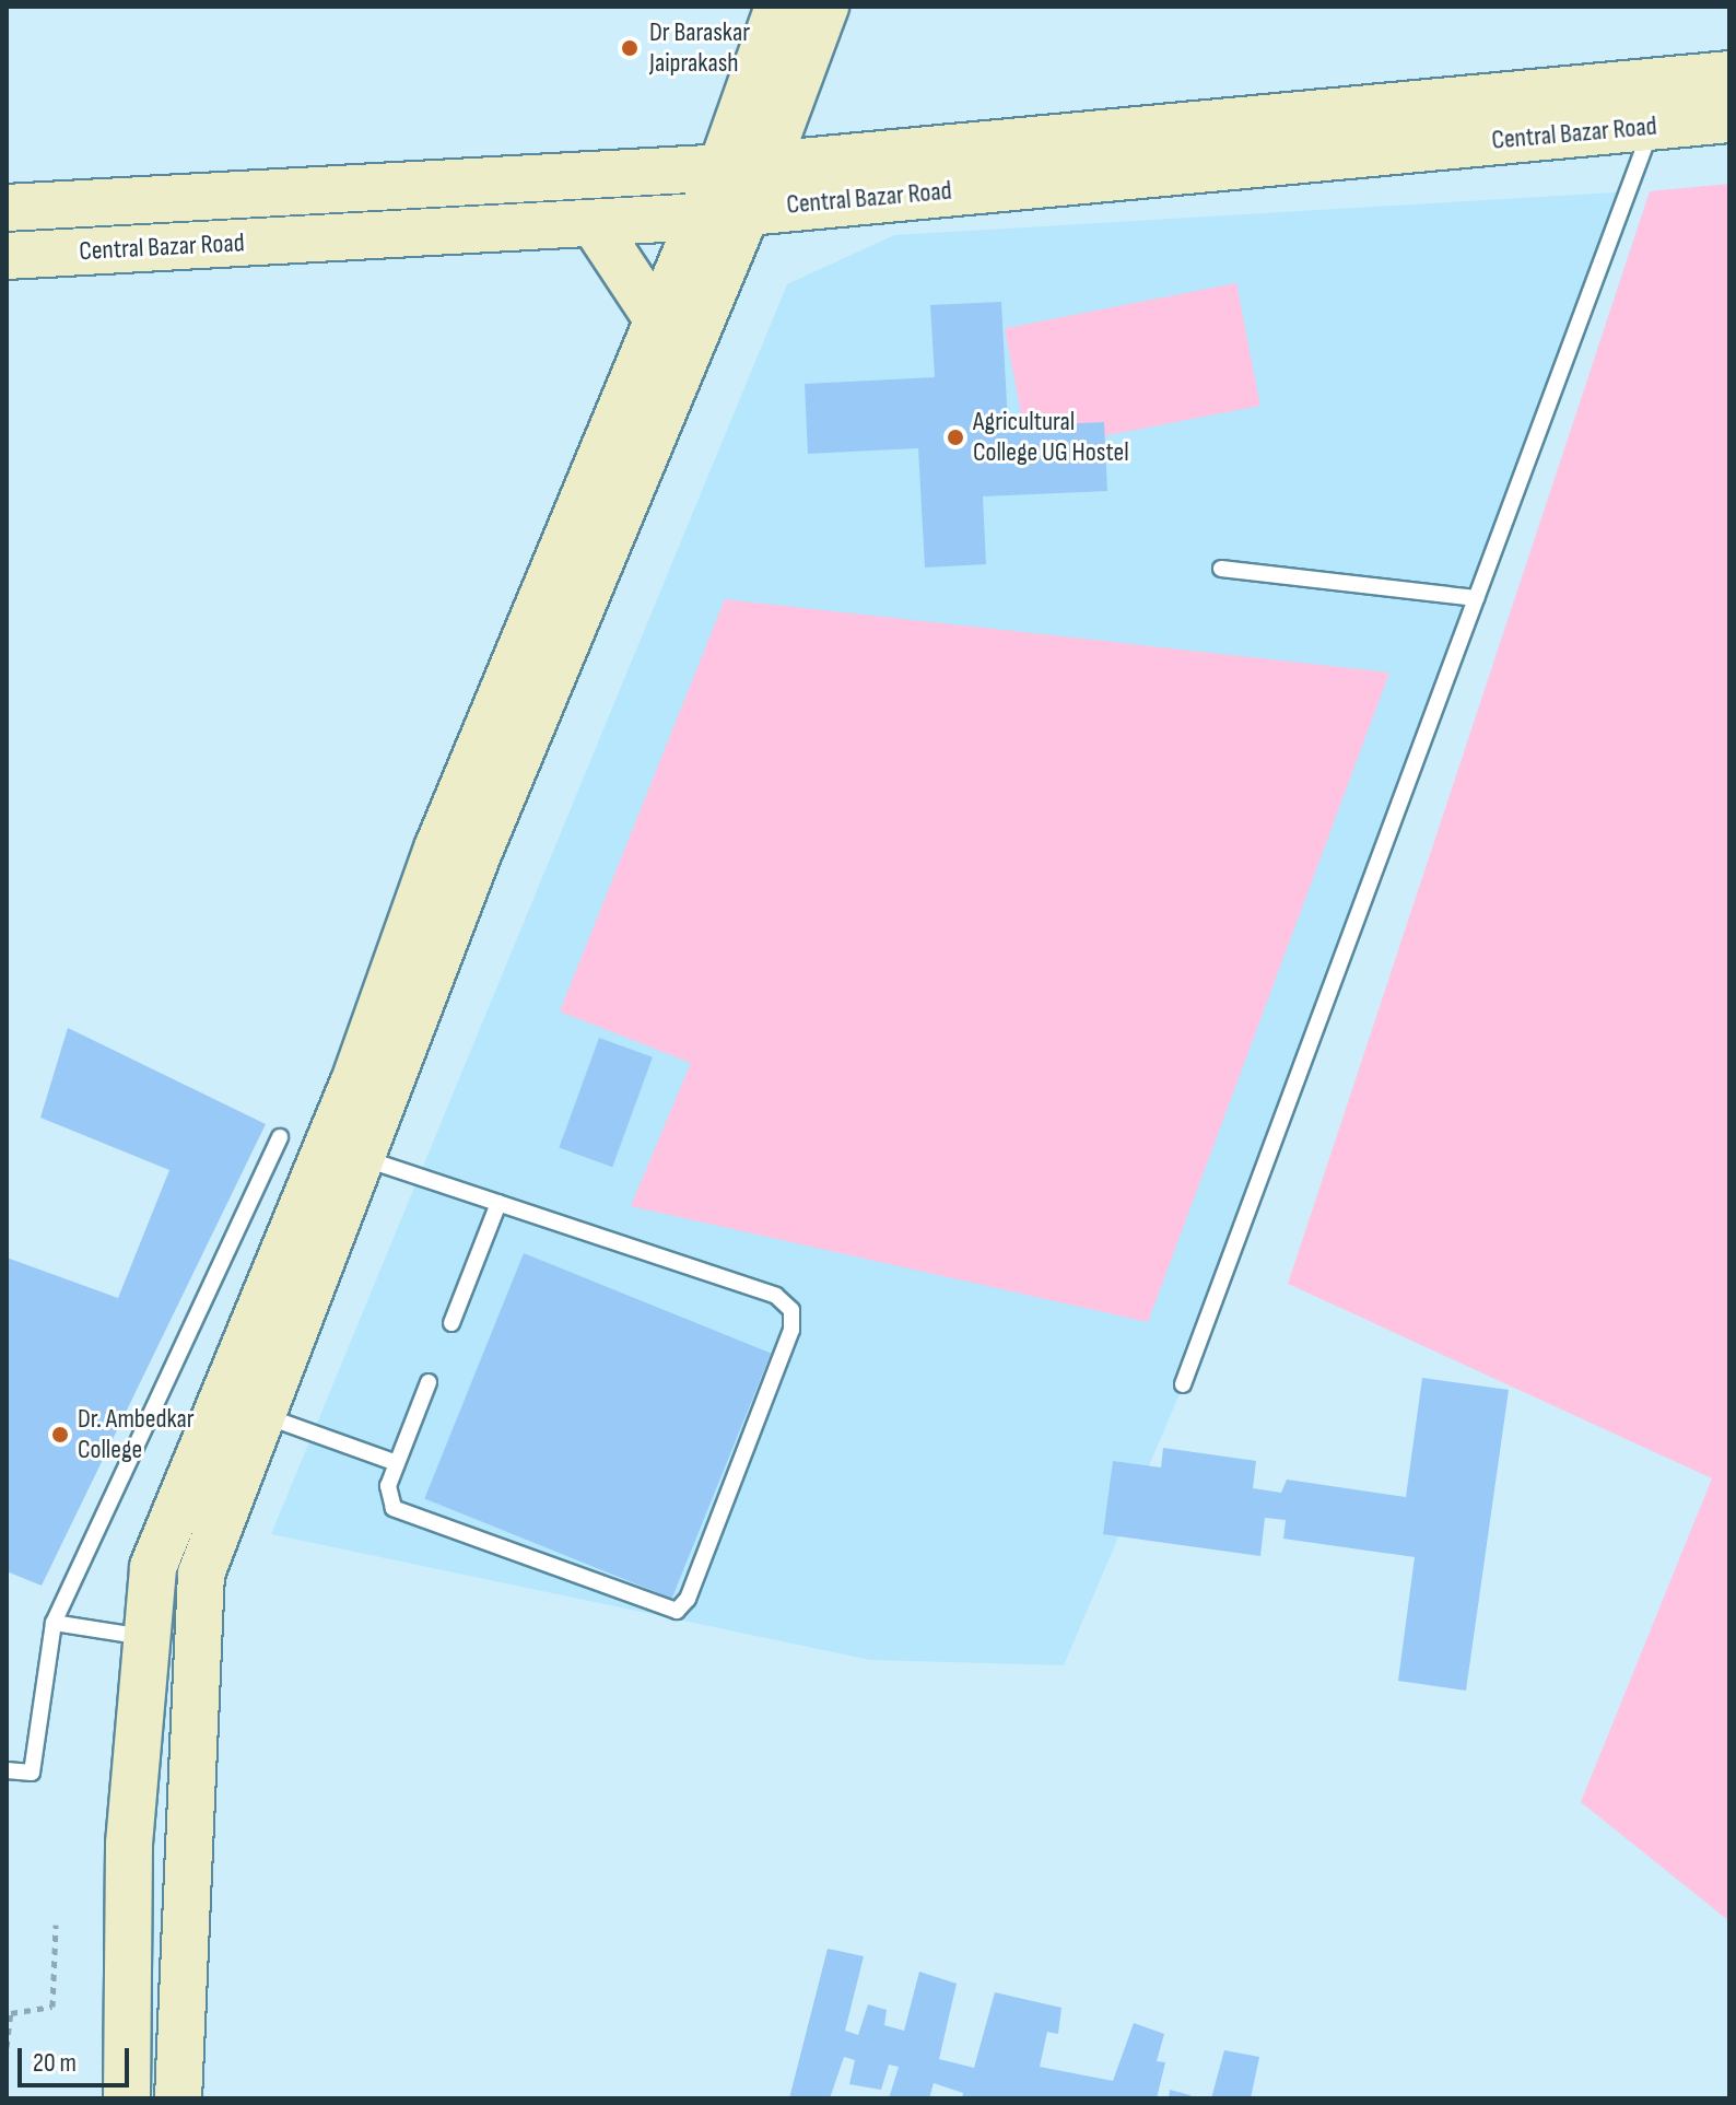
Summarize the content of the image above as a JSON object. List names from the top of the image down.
{
  "streets": {
    "main road": ["Central Bazar Road"]
  },
  "places": ["Dr Baraskar Jaiprakash", "Agricultural College UG Hostel", "Dr. Ambedkar College"],
  "scale_bar": "20 m"
}
